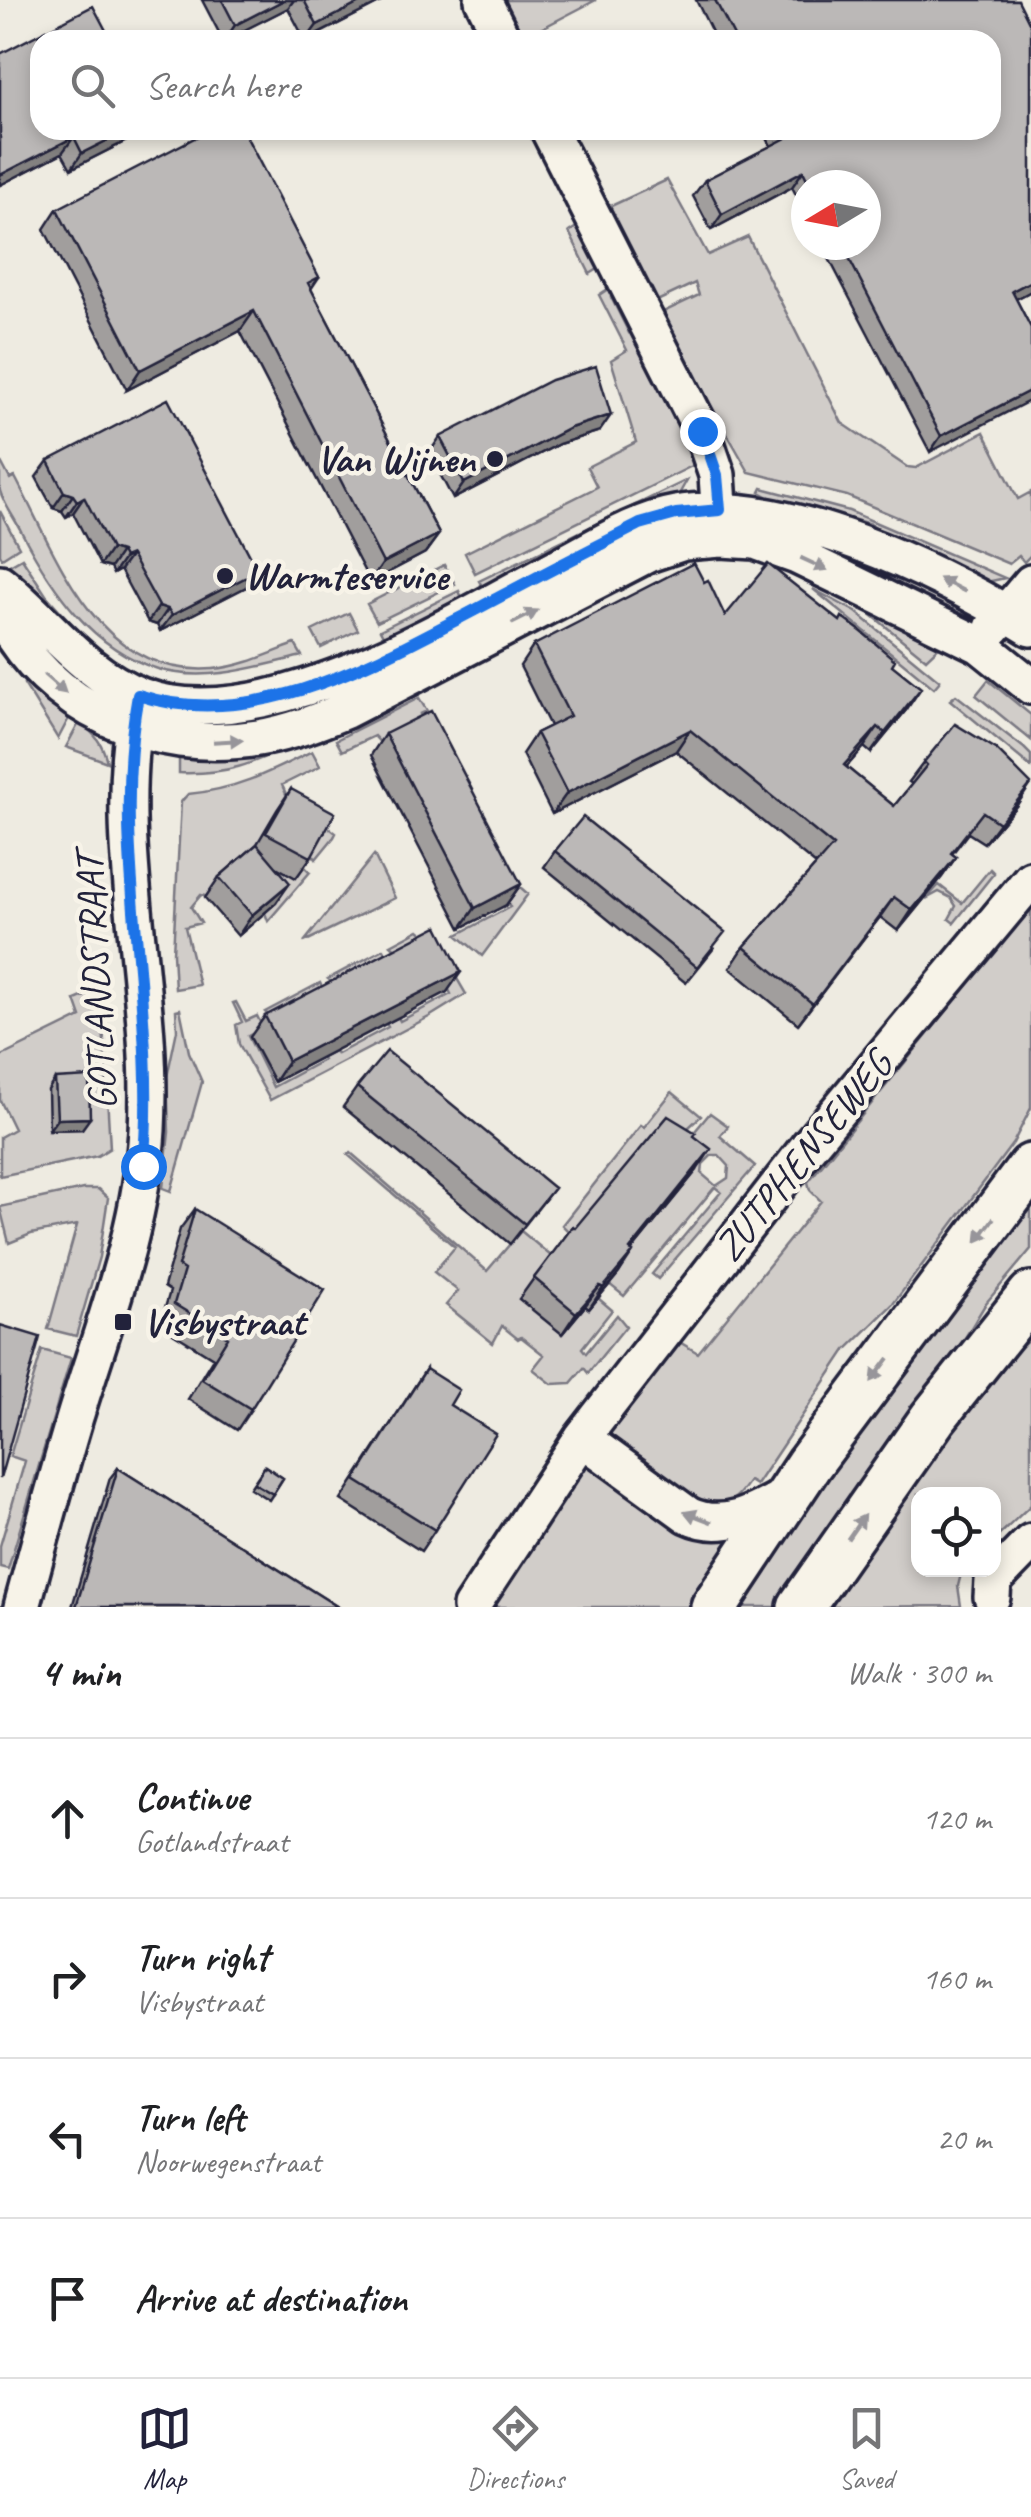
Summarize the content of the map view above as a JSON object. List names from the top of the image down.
{
  "streets": {
    "street": ["GOTLANDSTRAAT", "ZUTPHENSEWEG"]
  },
  "places": {
    "other": ["Van Wijnen", "Warmteservice"],
    "transit": ["Visbystraat"]
  },
  "north": "left",
  "page": {
    "search": "Search here",
    "heading": ["4 min", "Walk · 300 m"],
    "list": [
      ["Continue", "Gotlandstraat", "120 m"],
      ["Turn right", "Visbystraat", "160 m"],
      ["Turn left", "Noorwegenstraat", "20 m"],
      "Arrive at destination"
    ],
    "nav": ["Map", "Directions", "Saved"]
  }
}
